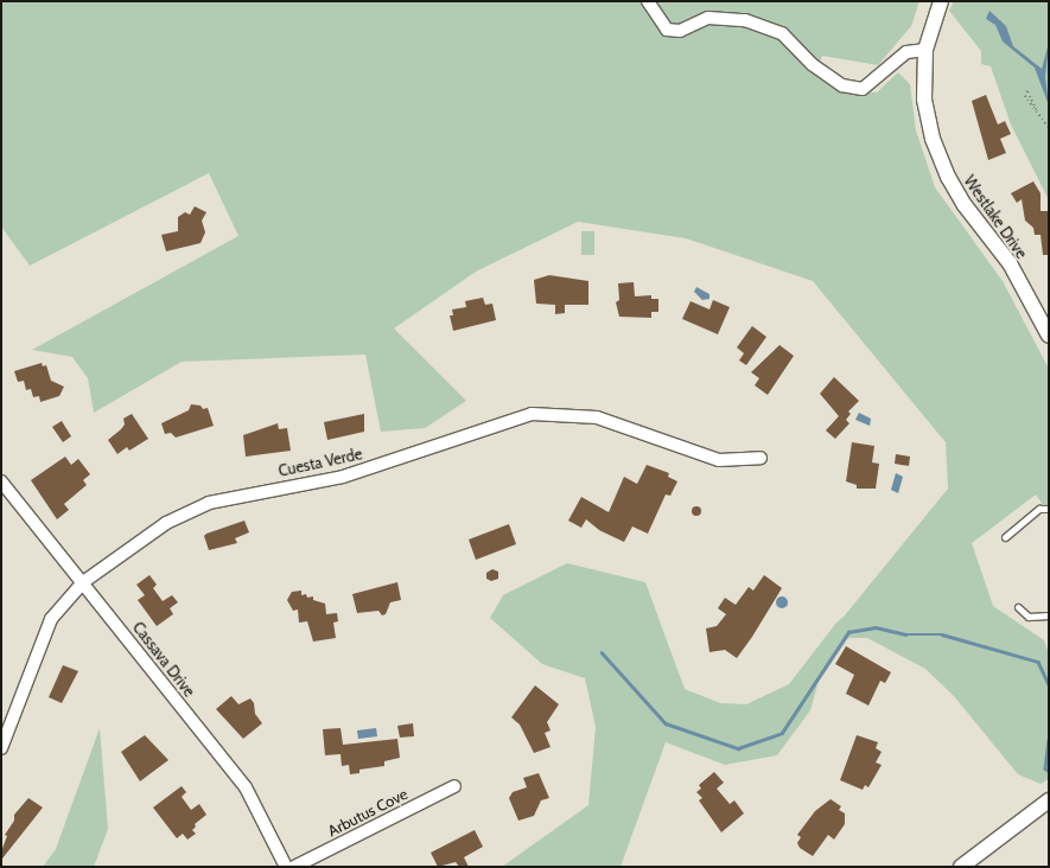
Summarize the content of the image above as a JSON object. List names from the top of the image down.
{
  "streets": {
    "street": [
      "Westlake Drive",
      "Cuesta Verde",
      "Cassava Drive",
      "Arbutus Cove"
    ]
  },
  "crossings": [
    ["Cuesta Verde", "Cassava Drive"]
  ]
}
